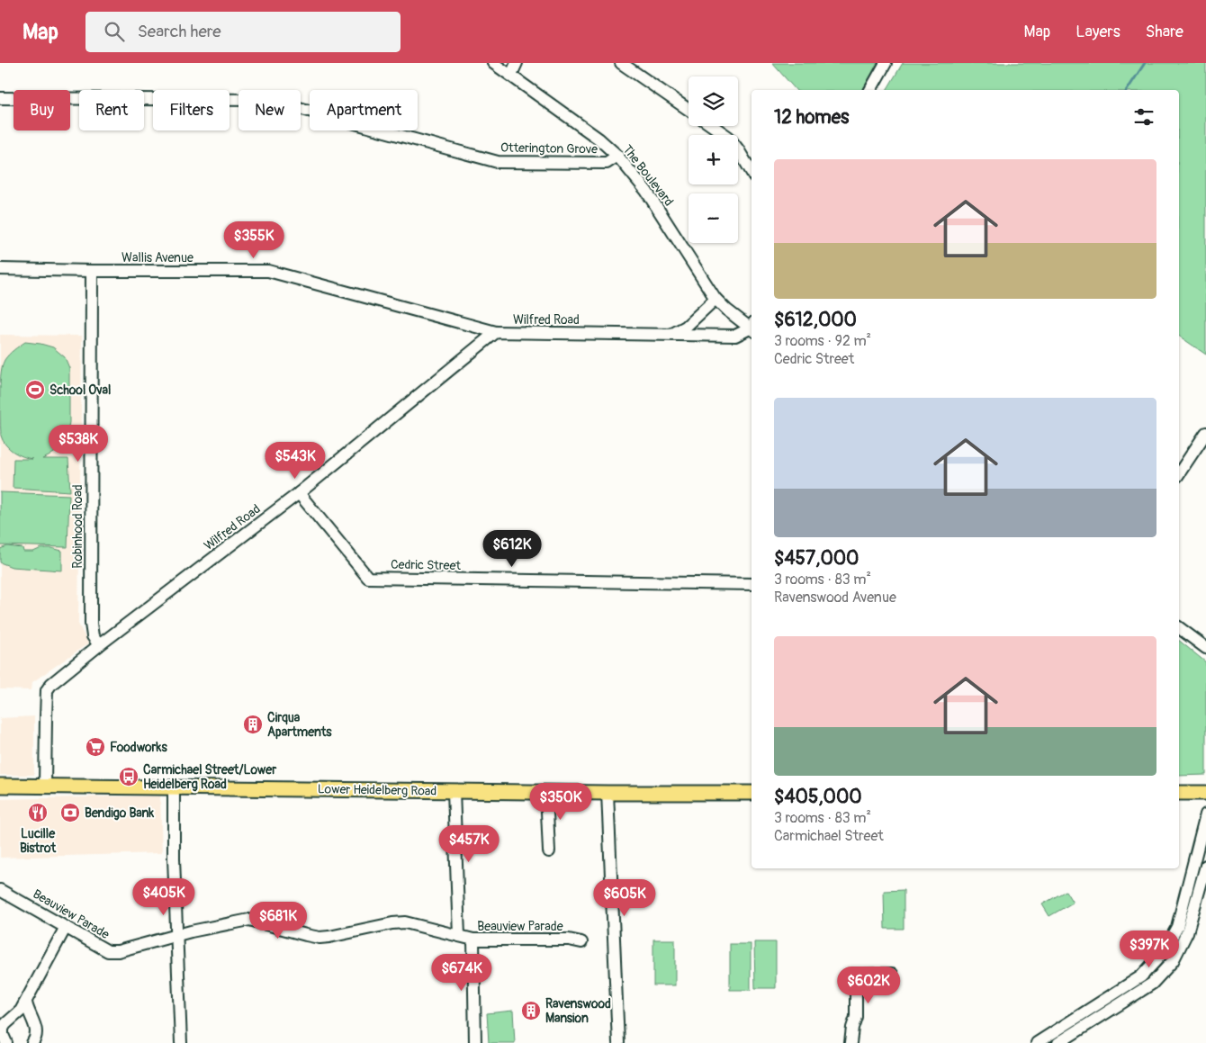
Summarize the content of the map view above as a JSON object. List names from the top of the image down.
{
  "streets": {
    "main road": ["Lower Heidelberg Road"],
    "street": [
      "Otterington Grove",
      "The Boulevard",
      "Wallis Avenue",
      "Wilfred Road",
      "Robinhood Road",
      "Cedric Street",
      "Beauview Parade"
    ]
  },
  "crossings": [
    ["Otterington Grove", "The Boulevard"],
    ["Wallis Avenue", "Wilfred Road"],
    ["Wallis Avenue", "Robinhood Road"],
    ["Wilfred Road", "Robinhood Road"],
    ["Wilfred Road", "Cedric Street"],
    ["Wilfred Road", "Lower Heidelberg Road"]
  ],
  "places": {
    "sports": ["School Oval"],
    "building": ["Cirqua Apartments", "Ravenswood Mansion"],
    "supermarket": ["Foodworks"],
    "bus stop": ["Carmichael Street/Lower Heidelberg Road"],
    "restaurant": ["Lucille Bistrot"],
    "bank": ["Bendigo Bank"]
  },
  "page": {
    "header": "Map",
    "search": "Search here",
    "nav": ["Map", "Layers", "Share"],
    "map_buttons": ["+", "−"],
    "chip": [
      "Buy",
      "Rent",
      "Filters",
      "New",
      "Apartment"
    ],
    "heading": "12 homes",
    "list": [
      {
        "name": "$612,000",
        "note": "3 rooms · 92 m² · Cedric Street"
      },
      {
        "name": "$457,000",
        "note": "3 rooms · 83 m² · Ravenswood Avenue"
      },
      {
        "name": "$405,000",
        "note": "3 rooms · 83 m² · Carmichael Street"
      }
    ],
    "price": [
      "$355K",
      "$538K",
      "$543K",
      "$612K",
      "$350K",
      "$457K",
      "$405K",
      "$605K",
      "$681K",
      "$397K",
      "$674K",
      "$602K"
    ]
  }
}
